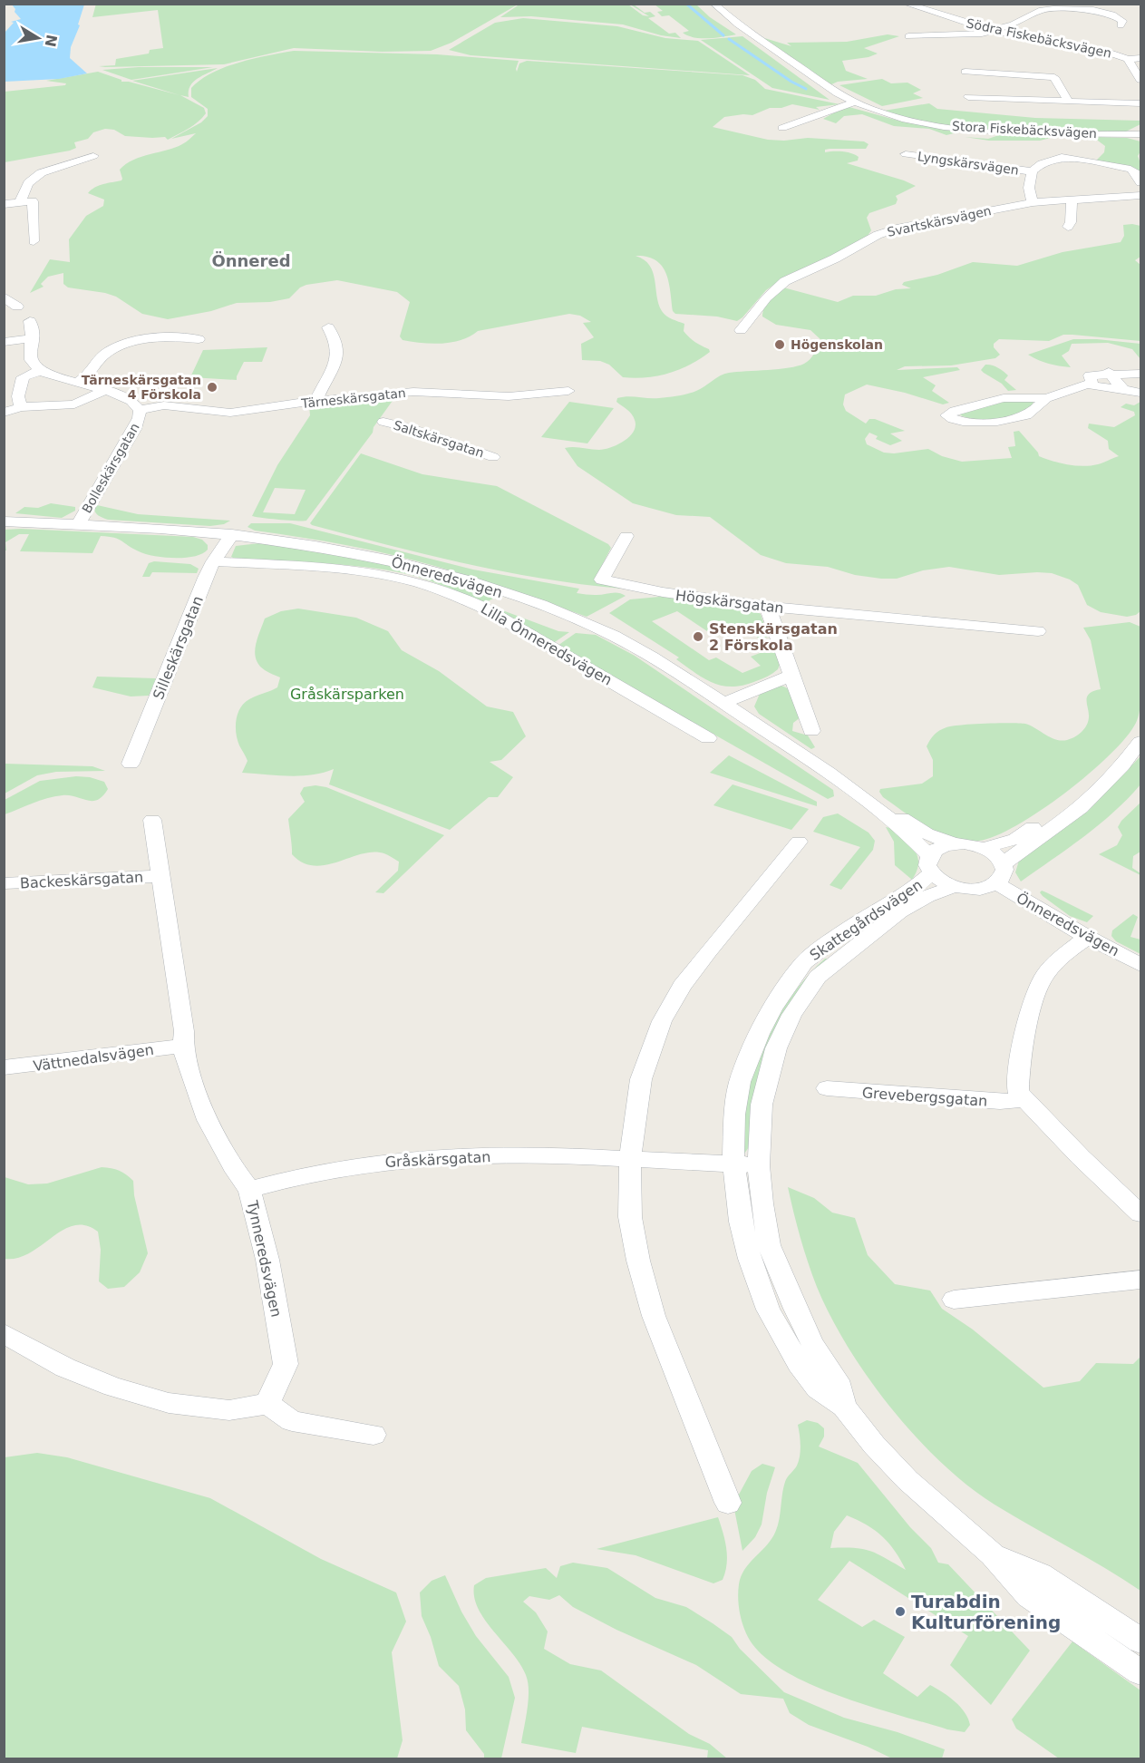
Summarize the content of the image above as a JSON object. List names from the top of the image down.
{
  "streets": {
    "street": [
      "Södra Fiskebäcksvägen",
      "Stora Fiskebäcksvägen",
      "Lyngskärsvägen",
      "Svartskärsvägen",
      "Tärneskärsgatan",
      "Saltskärsgatan",
      "Bolleskärsgatan",
      "Önneredsvägen",
      "Högskärsgatan",
      "Lilla Önneredsvägen",
      "Silleskärsgatan",
      "Backeskärsgatan",
      "Skattegårdsvägen",
      "Vättnedalsvägen",
      "Grevebergsgatan",
      "Gråskärsgatan",
      "Tynneredsvägen"
    ]
  },
  "crossings": [
    ["Tärneskärsgatan", "Saltskärsgatan"],
    ["Tärneskärsgatan", "Bolleskärsgatan"],
    ["Bolleskärsgatan", "Önneredsvägen"],
    ["Önneredsvägen", "Silleskärsgatan"],
    ["Önneredsvägen", "Skattegårdsvägen"],
    ["Lilla Önneredsvägen", "Silleskärsgatan"],
    ["Backeskärsgatan", "Tynneredsvägen"],
    ["Skattegårdsvägen", "Gråskärsgatan"],
    ["Vättnedalsvägen", "Tynneredsvägen"],
    ["Gråskärsgatan", "Tynneredsvägen"]
  ],
  "districts": ["Önnered"],
  "parks": ["Gråskärsparken"],
  "places": [
    "Högenskolan",
    "Tärneskärsgatan 4 Förskola",
    "Stenskärsgatan 2 Förskola",
    "Turabdin Kulturförening"
  ],
  "north": "right"
}
